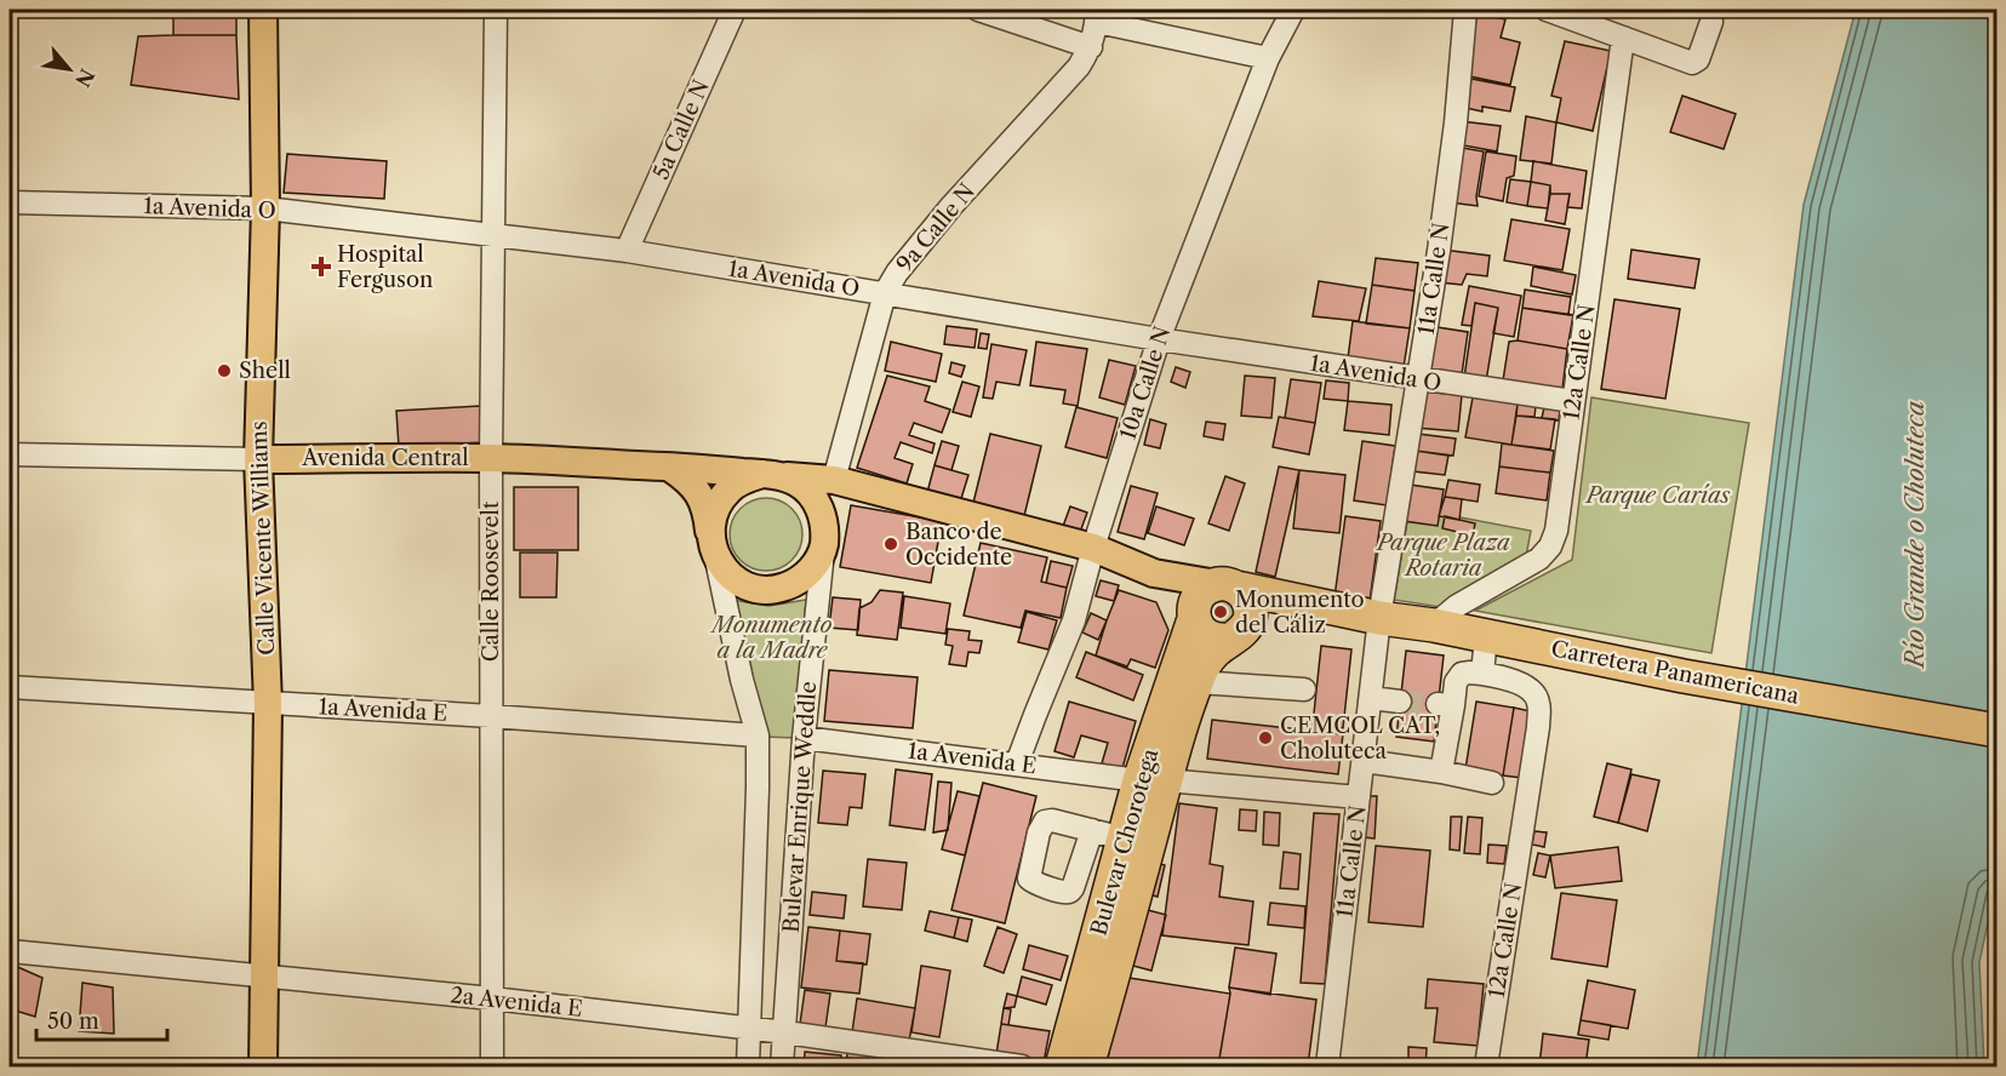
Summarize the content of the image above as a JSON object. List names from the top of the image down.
{
  "streets": {
    "highway": ["Carretera Panamericana", "Bulevar Chorotega"],
    "main road": ["Avenida Central", "Calle Vicente Williams", "Bulevar Enrique Weddle"],
    "street": [
      "5a Calle N",
      "1a Avenida O",
      "9a Calle N",
      "11a Calle N",
      "12a Calle N",
      "10a Calle N",
      "Calle Roosevelt",
      "1a Avenida E",
      "2a Avenida E"
    ]
  },
  "crossings": [
    ["5a Calle N", "1a Avenida O"],
    ["1a Avenida O", "9a Calle N"],
    ["1a Avenida O", "11a Calle N"],
    ["1a Avenida O", "12a Calle N"],
    ["1a Avenida O", "10a Calle N"],
    ["1a Avenida O", "Calle Vicente Williams"],
    ["1a Avenida O", "Calle Roosevelt"],
    ["9a Calle N", "Avenida Central"],
    ["9a Calle N", "Bulevar Enrique Weddle"],
    ["11a Calle N", "Carretera Panamericana"],
    ["11a Calle N", "1a Avenida E"],
    ["12a Calle N", "Carretera Panamericana"],
    ["10a Calle N", "Avenida Central"],
    ["10a Calle N", "1a Avenida E"],
    ["Avenida Central", "Calle Vicente Williams"],
    ["Avenida Central", "Calle Roosevelt"],
    ["Avenida Central", "Carretera Panamericana"],
    ["Avenida Central", "Bulevar Enrique Weddle"],
    ["Avenida Central", "Bulevar Chorotega"],
    ["Calle Vicente Williams", "1a Avenida E"],
    ["Calle Vicente Williams", "2a Avenida E"],
    ["Calle Roosevelt", "1a Avenida E"],
    ["Calle Roosevelt", "2a Avenida E"],
    ["Carretera Panamericana", "Bulevar Chorotega"],
    ["1a Avenida E", "Bulevar Enrique Weddle"],
    ["1a Avenida E", "Bulevar Chorotega"],
    ["Bulevar Enrique Weddle", "2a Avenida E"]
  ],
  "water": ["Río Grande o Choluteca"],
  "parks": ["Parque Carías", "Parque Plaza Rotaria", "Monumento a la Madre"],
  "places": {
    "health": ["Hospital Ferguson"],
    "other": [
      "Shell",
      "Banco de Occidente",
      "Monumento del Cáliz",
      "CEMCOL CAT, Choluteca"
    ]
  },
  "scale_bar": "50 m",
  "north": "bottom right"
}
